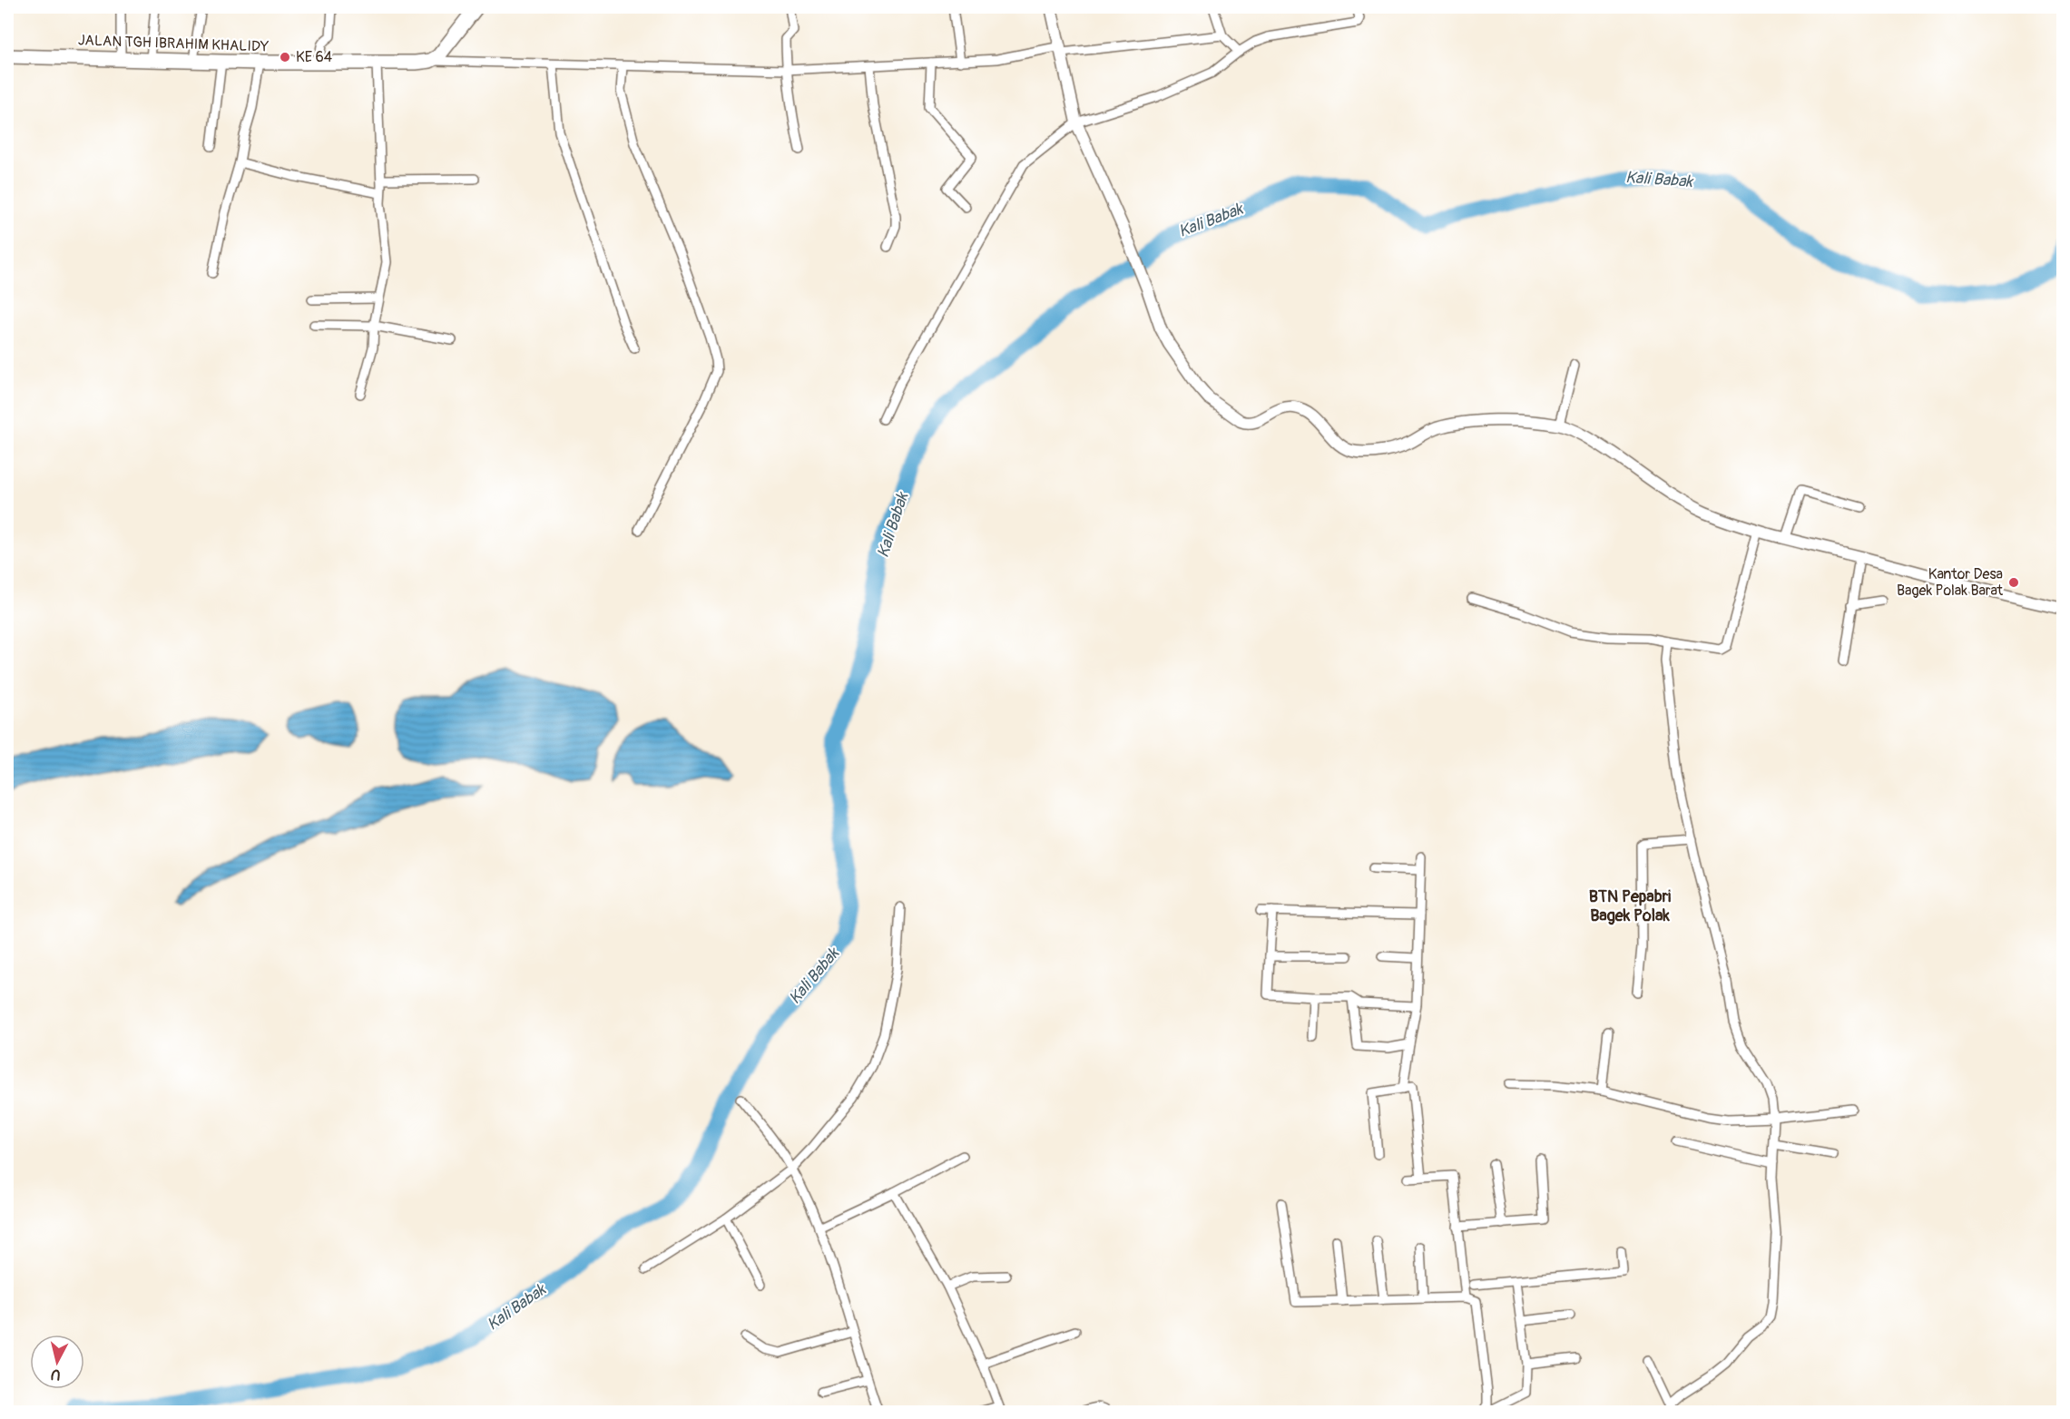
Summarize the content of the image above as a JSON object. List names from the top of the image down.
{
  "streets": {
    "main road": ["JALAN TGH IBRAHIM KHALIDY"]
  },
  "districts": ["BTN Pepabri Bagek Polak"],
  "water": ["Kali Babak"],
  "places": ["KE 64", "Kantor Desa Bagek Polak Barat"],
  "north": "bottom"
}
